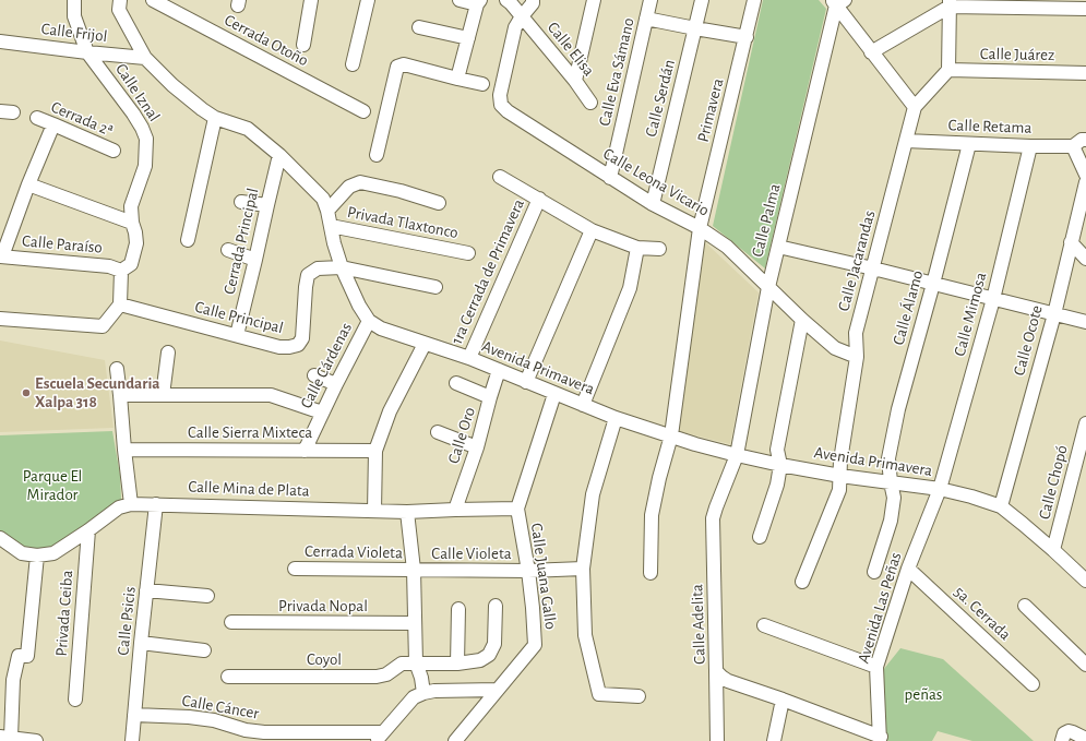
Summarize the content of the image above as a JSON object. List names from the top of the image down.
{
  "streets": {
    "street": [
      "Calle Frijol",
      "Cerrada Otoño",
      "Calle Elisa",
      "Calle Juárez",
      "Calle Eva Sámano",
      "Calle Iznal",
      "Calle Serdán",
      "Primavera",
      "Cerrada 2ª",
      "Calle Retama",
      "Calle Leona Vicario",
      "Calle Palma",
      "Privada Tlaxtonco",
      "Cerrada Principal",
      "Calle Paraíso",
      "Calle Jacarandas",
      "1ra Cerrada de Primavera",
      "Calle Álamo",
      "Calle Mimosa",
      "Calle Principal",
      "Calle Ocote",
      "Calle Cárdenas",
      "Avenida Primavera",
      "Calle Sierra Mixteca",
      "Calle Oro",
      "Calle Chopó",
      "Calle Mina de Plata",
      "Cerrada Violeta",
      "Calle Violeta",
      "Calle Juana Gallo",
      "Privada Nopal",
      "Avenida Las Peñas",
      "Privada Ceiba",
      "5a. Cerrada",
      "Calle Psicis",
      "Calle Adelita",
      "Coyol",
      "Calle Cáncer"
    ]
  },
  "crossings": [
    ["Calle Frijol", "Calle Iznal"],
    ["Calle Elisa", "Calle Leona Vicario"],
    ["Calle Juárez", "Calle Jacarandas"],
    ["Calle Eva Sámano", "Calle Leona Vicario"],
    ["Calle Iznal", "Calle Paraíso"],
    ["Calle Serdán", "Calle Leona Vicario"],
    ["Primavera", "Calle Leona Vicario"],
    ["Primavera", "Avenida Primavera"],
    ["Calle Retama", "Calle Jacarandas"],
    ["Calle Retama", "Calle Álamo"],
    ["Calle Retama", "Calle Mimosa"],
    ["Calle Leona Vicario", "Calle Palma"],
    ["Calle Leona Vicario", "Calle Jacarandas"],
    ["Calle Palma", "Avenida Primavera"],
    ["Calle Palma", "Calle Adelita"],
    ["Cerrada Principal", "Calle Principal"],
    ["Calle Jacarandas", "Avenida Primavera"],
    ["1ra Cerrada de Primavera", "Avenida Primavera"],
    ["Calle Álamo", "Avenida Primavera"],
    ["Calle Mimosa", "Avenida Primavera"],
    ["Calle Mimosa", "Avenida Las Peñas"],
    ["Calle Ocote", "Avenida Primavera"],
    ["Calle Cárdenas", "Avenida Primavera"],
    ["Calle Cárdenas", "Calle Sierra Mixteca"],
    ["Avenida Primavera", "Calle Oro"],
    ["Avenida Primavera", "Calle Chopó"],
    ["Avenida Primavera", "Calle Juana Gallo"],
    ["Avenida Primavera", "Avenida Las Peñas"],
    ["Avenida Primavera", "Calle Adelita"],
    ["Calle Oro", "Calle Mina de Plata"],
    ["Calle Mina de Plata", "Calle Juana Gallo"],
    ["Calle Mina de Plata", "Privada Ceiba"],
    ["Calle Mina de Plata", "Calle Psicis"],
    ["Cerrada Violeta", "Calle Violeta"],
    ["Calle Violeta", "Calle Juana Gallo"],
    ["Avenida Las Peñas", "5a. Cerrada"],
    ["Avenida Las Peñas", "Calle Adelita"],
    ["Calle Psicis", "Calle Cáncer"]
  ],
  "parks": ["Parque El Mirador", "peñas"],
  "places": ["Escuela Secundaria Xalpa 318"]
}
